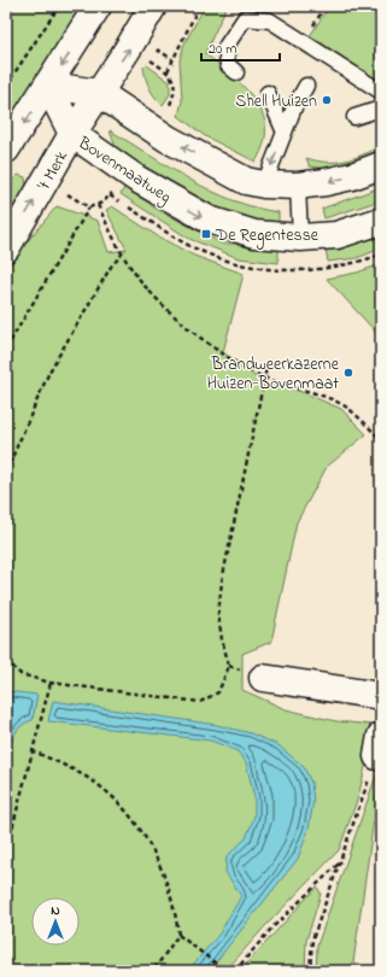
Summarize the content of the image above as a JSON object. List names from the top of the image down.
{
  "streets": {
    "street": ["Bovenmaatweg", "'t Merk"]
  },
  "crossings": [
    ["Bovenmaatweg", "'t Merk"]
  ],
  "places": {
    "other": ["Shell Huizen", "Brandweerkazerne Huizen-Bovenmaat"],
    "transit": ["De Regentesse"]
  },
  "scale_bar": "20 m",
  "north": "top"
}
